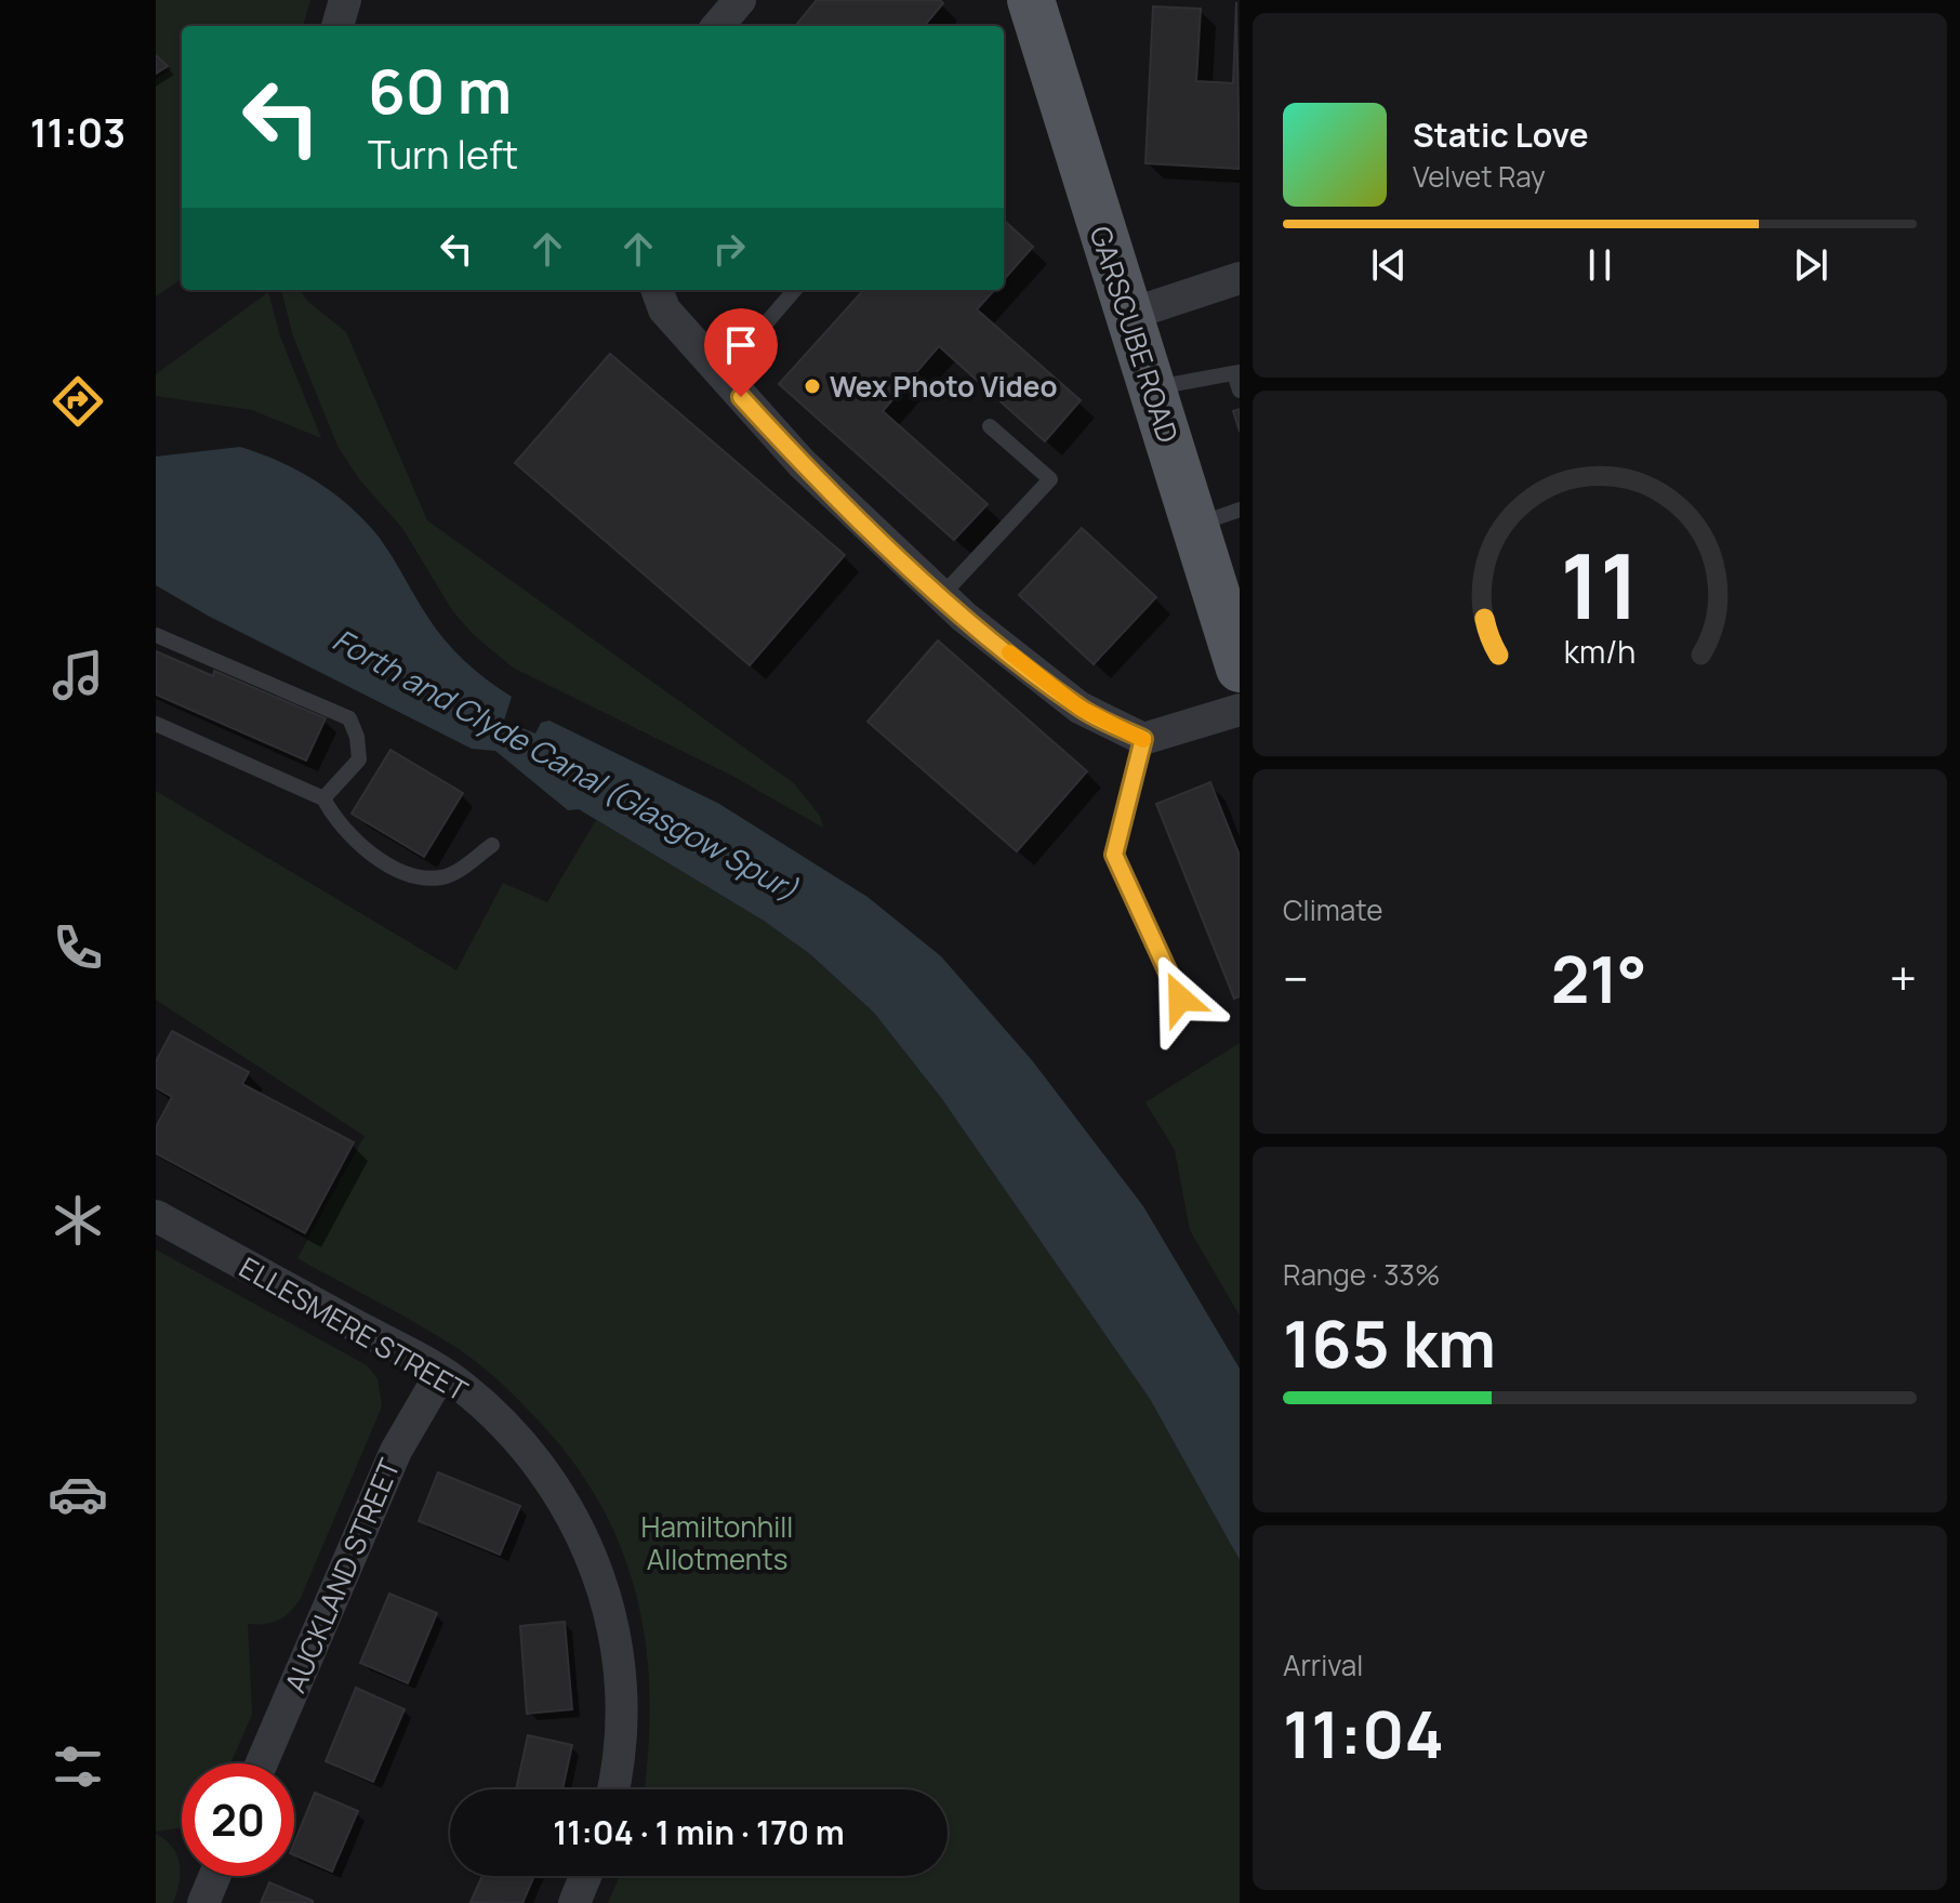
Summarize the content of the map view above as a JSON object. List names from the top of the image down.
{
  "streets": {
    "main road": ["GARSCUBE ROAD"],
    "street": ["ELLESMERE STREET", "AUCKLAND STREET"]
  },
  "crossings": [
    ["ELLESMERE STREET", "AUCKLAND STREET"]
  ],
  "water": ["Forth and Clyde Canal (Glasgow Spur)"],
  "parks": ["Hamiltonhill Allotments"],
  "places": ["Wex Photo Video"],
  "page": {
    "tabs": "11:03",
    "turn": ["60 m", "Turn left"],
    "song": ["Static Love", "Velvet Ray"],
    "tile": [
      "Climate",
      ["Range · 33%", "165 km"],
      ["Arrival", "11:04"]
    ],
    "heat": ["−", "21°", "+"],
    "limit": "20",
    "trip": "11:04 · 1 min · 170 m",
    "gauge": ["11", "km/h"]
  }
}
